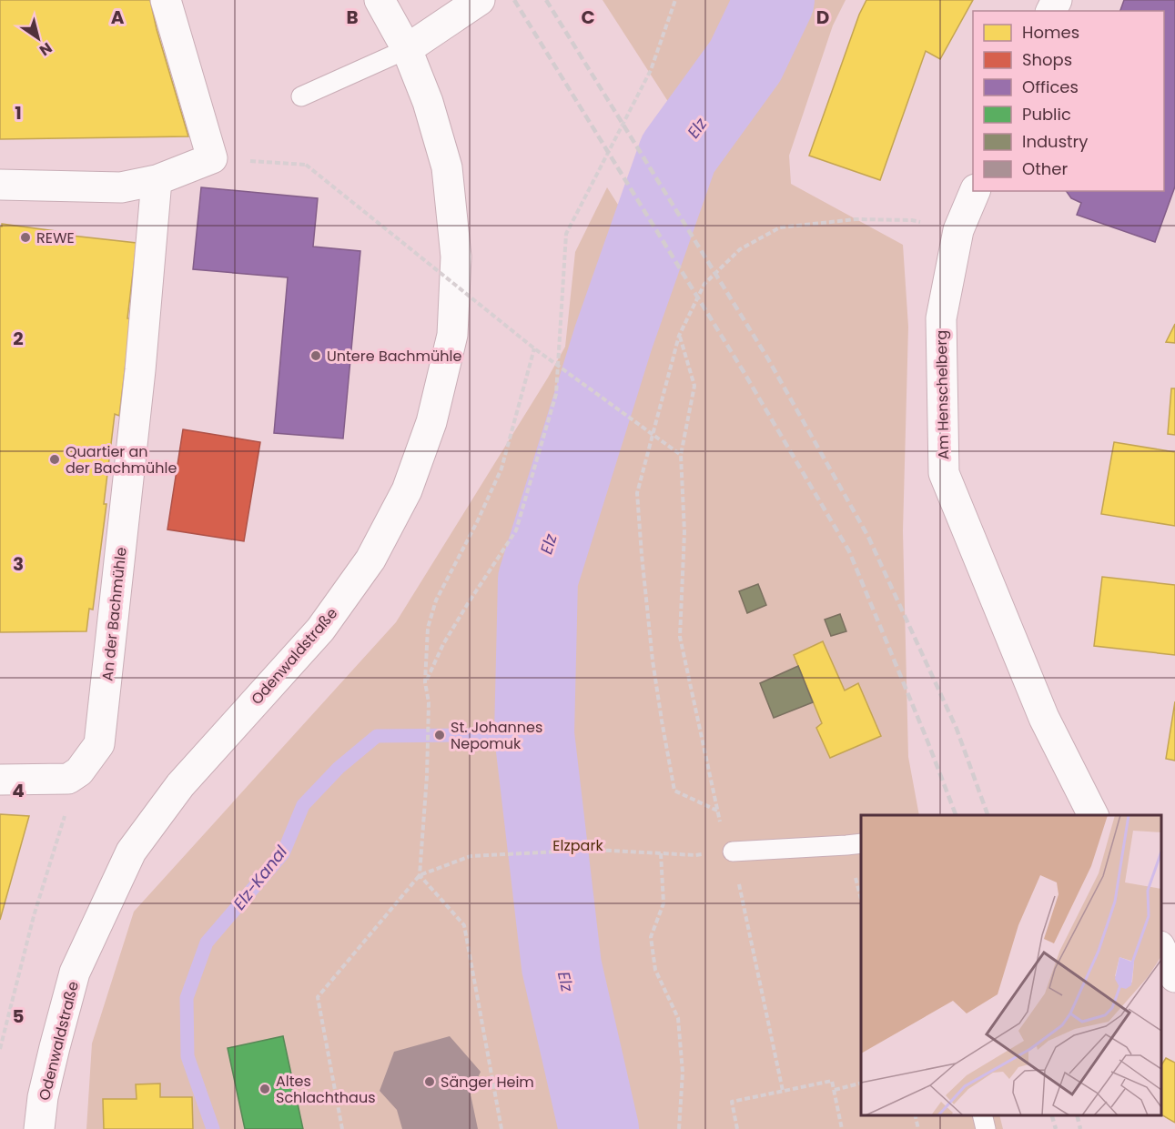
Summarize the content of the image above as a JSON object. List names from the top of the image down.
{
  "streets": {
    "street": ["Am Henschelberg", "An der Bachmühle", "Odenwaldstraße"]
  },
  "water": ["Elz", "Elz-Kanal"],
  "parks": ["Elzpark"],
  "places": [
    "REWE",
    "Untere Bachmühle",
    "Quartier an der Bachmühle",
    "St. Johannes Nepomuk",
    "Sänger Heim",
    "Altes Schlachthaus"
  ],
  "legend": [
    "Homes",
    "Shops",
    "Offices",
    "Public",
    "Industry",
    "Other"
  ],
  "north": "bottom right",
  "grid": {
    "columns": [
      "A",
      "B",
      "C",
      "D"
    ],
    "rows": [
      "1",
      "2",
      "3",
      "4",
      "5"
    ]
  }
}
